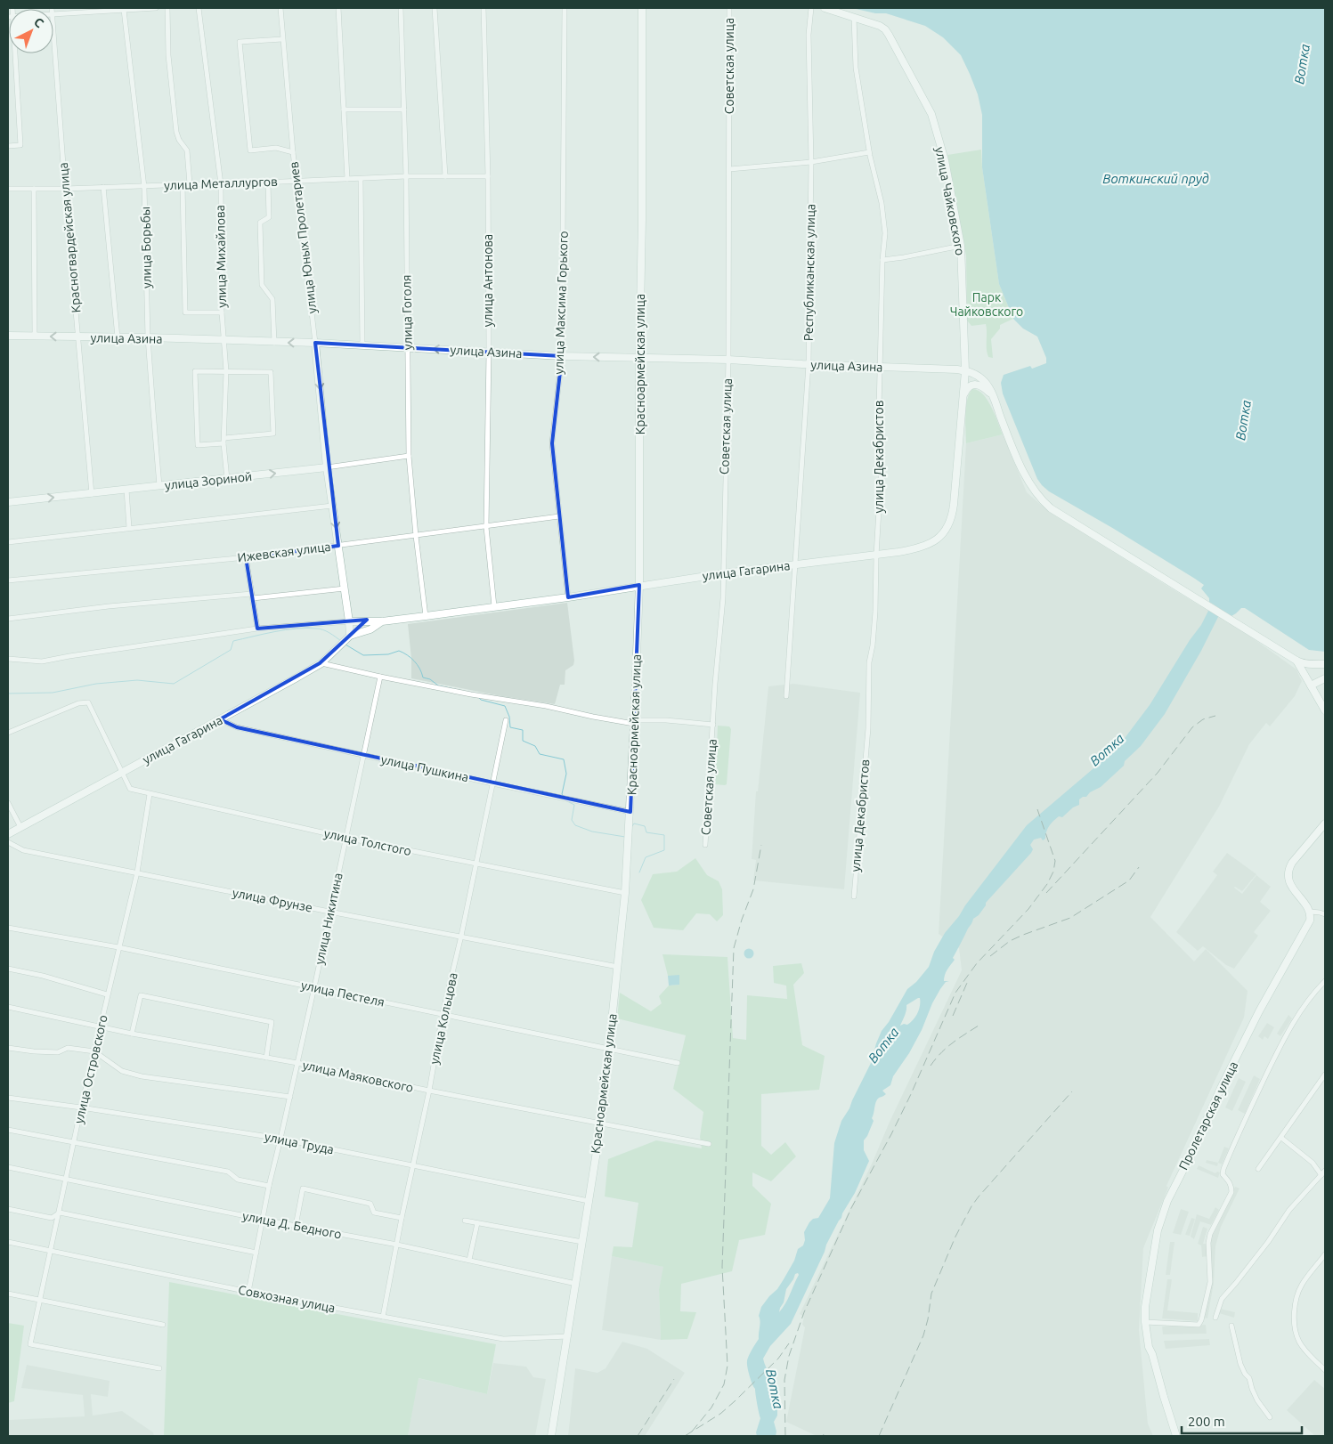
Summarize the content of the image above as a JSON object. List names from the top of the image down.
{
  "streets": {
    "main road": [
      "улица Чайковского",
      "улица Юных Пролетариев",
      "улица Азина",
      "Красноармейская улица",
      "улица Зориной",
      "улица Гагарина",
      "Пролетарская улица"
    ],
    "street": [
      "Советская улица",
      "улица Металлургов",
      "Красногвардейская улица",
      "улица Борьбы",
      "улица Михайлова",
      "Республиканская улица",
      "улица Антонова",
      "улица Максима Горького",
      "улица Гоголя",
      "улица Декабристов",
      "Ижевская улица",
      "улица Пушкина",
      "улица Толстого",
      "улица Фрунзе",
      "улица Никитина",
      "улица Пестеля",
      "улица Кольцова",
      "улица Островского",
      "улица Маяковского",
      "улица Труда",
      "улица Д. Бедного",
      "Совхозная улица"
    ]
  },
  "crossings": [
    ["Советская улица", "улица Азина"],
    ["Советская улица", "улица Гагарина"],
    ["улица Металлургов", "Красногвардейская улица"],
    ["улица Металлургов", "улица Юных Пролетариев"],
    ["улица Металлургов", "улица Борьбы"],
    ["улица Металлургов", "улица Михайлова"],
    ["улица Металлургов", "улица Антонова"],
    ["улица Металлургов", "улица Гоголя"],
    ["улица Чайковского", "улица Азина"],
    ["улица Чайковского", "улица Декабристов"],
    ["улица Чайковского", "улица Гагарина"],
    ["Красногвардейская улица", "улица Азина"],
    ["Красногвардейская улица", "улица Зориной"],
    ["улица Юных Пролетариев", "улица Азина"],
    ["улица Юных Пролетариев", "улица Зориной"],
    ["улица Юных Пролетариев", "Ижевская улица"],
    ["улица Юных Пролетариев", "улица Гагарина"],
    ["улица Борьбы", "улица Азина"],
    ["улица Борьбы", "улица Зориной"],
    ["улица Михайлова", "улица Азина"],
    ["улица Михайлова", "улица Зориной"],
    ["Республиканская улица", "улица Азина"],
    ["Республиканская улица", "улица Гагарина"],
    ["улица Антонова", "улица Азина"],
    ["улица Антонова", "Ижевская улица"],
    ["улица Антонова", "улица Гагарина"],
    ["улица Максима Горького", "улица Азина"],
    ["улица Максима Горького", "Ижевская улица"],
    ["улица Максима Горького", "улица Гагарина"],
    ["улица Гоголя", "улица Азина"],
    ["улица Гоголя", "улица Зориной"],
    ["улица Гоголя", "Ижевская улица"],
    ["улица Гоголя", "улица Гагарина"],
    ["улица Азина", "Красноармейская улица"],
    ["улица Азина", "улица Декабристов"],
    ["улица Азина", "улица Гагарина"],
    ["Красноармейская улица", "улица Гагарина"],
    ["Красноармейская улица", "улица Пушкина"],
    ["Красноармейская улица", "улица Толстого"],
    ["Красноармейская улица", "улица Фрунзе"],
    ["Красноармейская улица", "улица Пестеля"],
    ["Красноармейская улица", "улица Маяковского"],
    ["Красноармейская улица", "улица Труда"],
    ["Красноармейская улица", "улица Д. Бедного"],
    ["Красноармейская улица", "Совхозная улица"],
    ["улица Декабристов", "улица Гагарина"],
    ["улица Гагарина", "улица Пушкина"],
    ["улица Гагарина", "улица Толстого"],
    ["улица Пушкина", "улица Никитина"],
    ["улица Пушкина", "улица Кольцова"],
    ["улица Толстого", "улица Никитина"],
    ["улица Толстого", "улица Кольцова"],
    ["улица Толстого", "улица Островского"],
    ["улица Фрунзе", "улица Никитина"],
    ["улица Фрунзе", "улица Кольцова"],
    ["улица Фрунзе", "улица Островского"],
    ["улица Никитина", "улица Пестеля"],
    ["улица Никитина", "улица Маяковского"],
    ["улица Никитина", "улица Труда"],
    ["улица Никитина", "улица Д. Бедного"],
    ["улица Никитина", "Совхозная улица"],
    ["улица Пестеля", "улица Кольцова"],
    ["улица Пестеля", "улица Островского"],
    ["улица Кольцова", "улица Маяковского"],
    ["улица Кольцова", "улица Труда"],
    ["улица Кольцова", "улица Д. Бедного"],
    ["улица Кольцова", "Совхозная улица"],
    ["улица Островского", "улица Маяковского"],
    ["улица Островского", "улица Труда"],
    ["улица Островского", "улица Д. Бедного"],
    ["улица Островского", "Совхозная улица"]
  ],
  "one_way": ["улица Зориной"],
  "water": ["Вотка", "Воткинский пруд"],
  "parks": ["Парк Чайковского"],
  "scale_bar": "200 m",
  "north": "top right"
}
